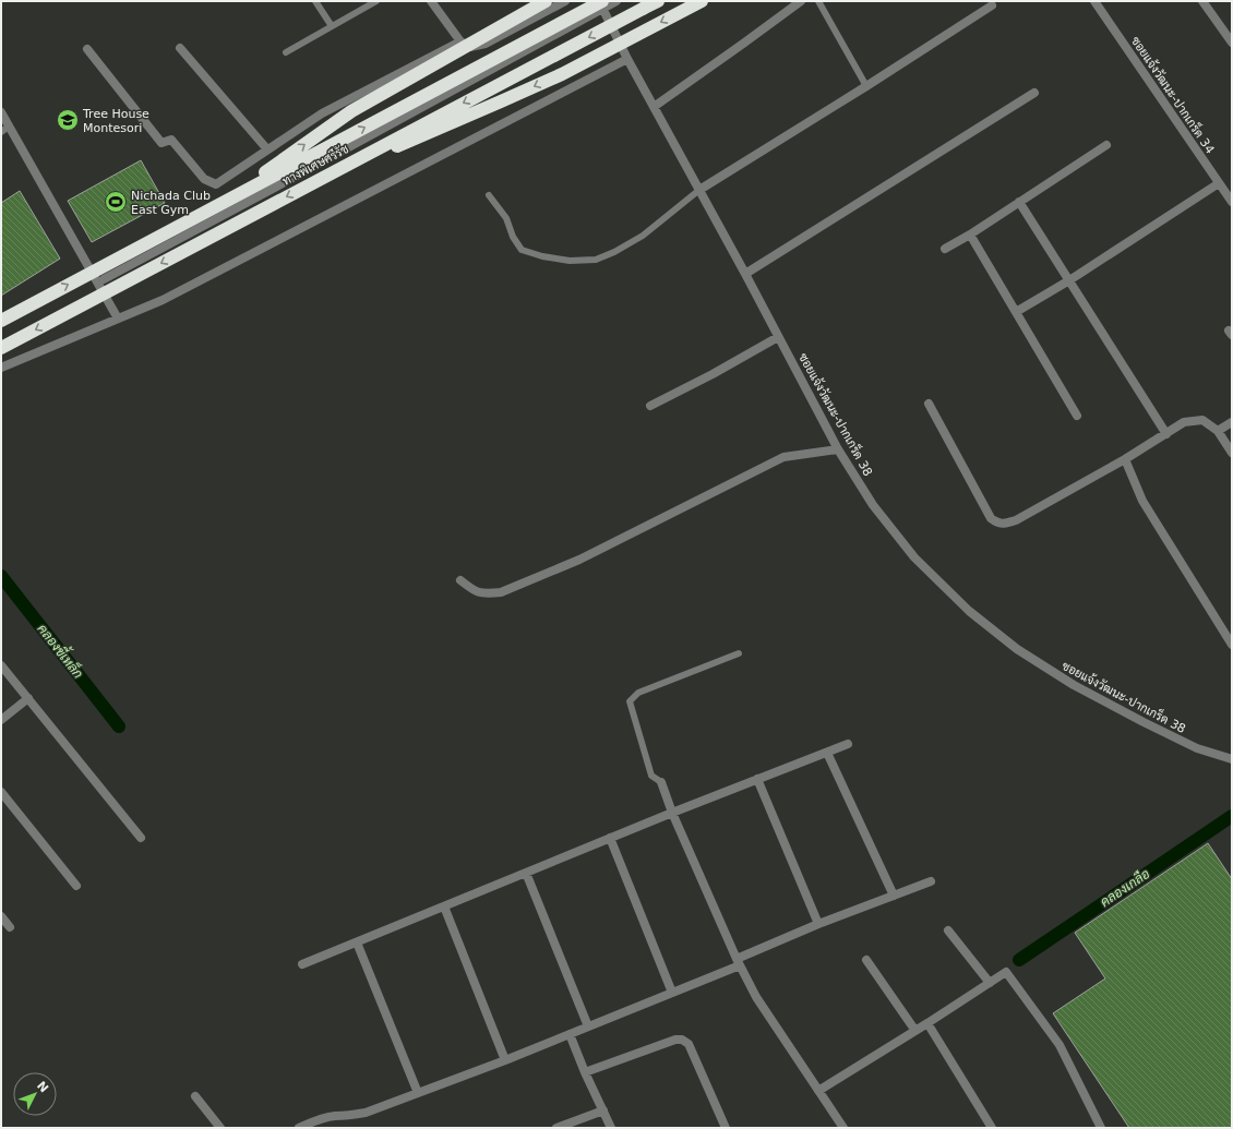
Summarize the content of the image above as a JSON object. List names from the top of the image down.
{
  "streets": {
    "highway": ["ทางพิเศษศรีรัช"],
    "street": ["ซอยแจ้งวัฒนะ-ปากเกร็ด 34", "ซอยแจ้งวัฒนะ-ปากเกร็ด 38"]
  },
  "crossings": [
    ["ทางพิเศษศรีรัช", "ซอยแจ้งวัฒนะ-ปากเกร็ด 38"]
  ],
  "water": ["คลองขี้เหล็ก", "คลองเกลือ"],
  "places": {
    "school or university": ["Tree House Montesori"],
    "sports": ["Nichada Club East Gym"]
  },
  "north": "top right"
}
